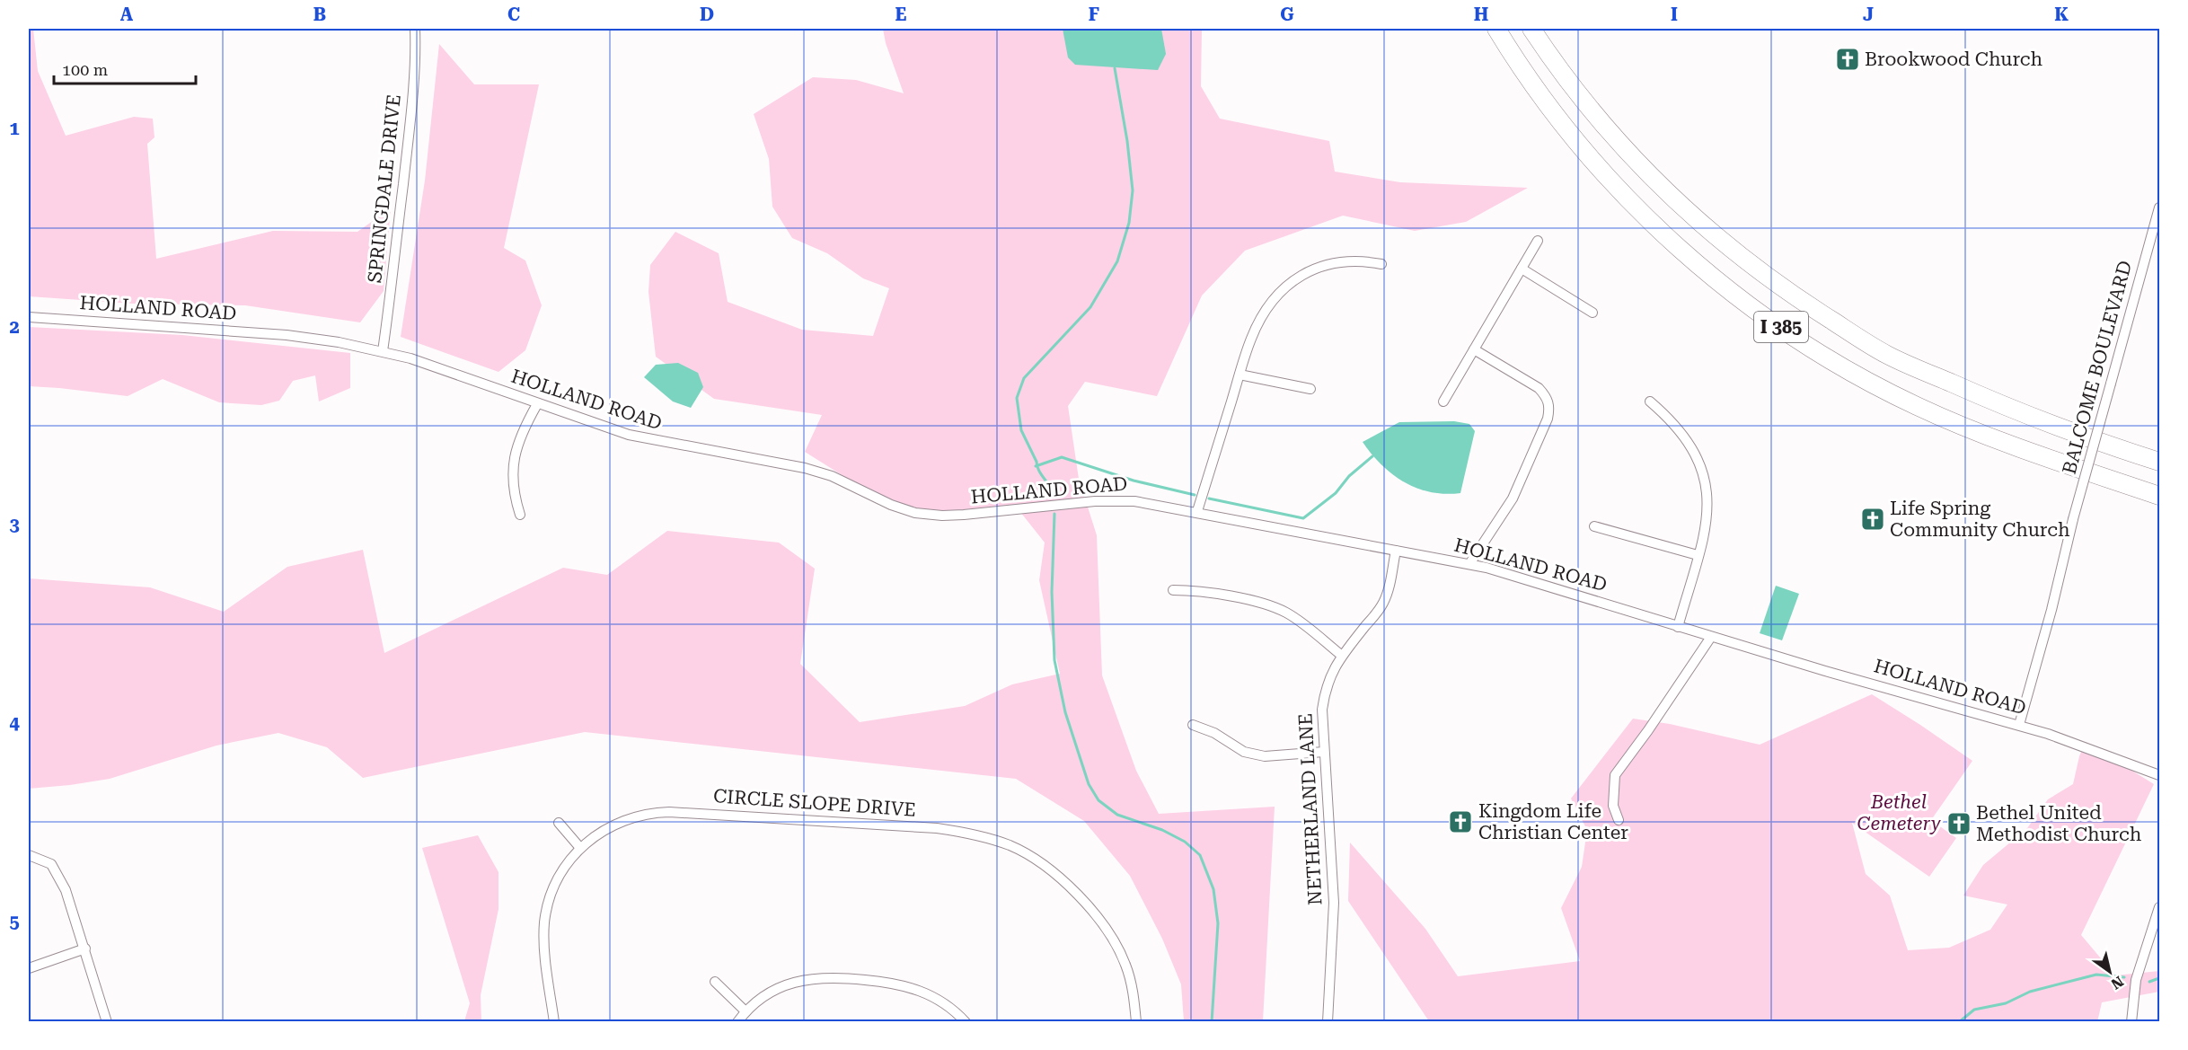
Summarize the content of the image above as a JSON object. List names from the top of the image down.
{
  "streets": {
    "highway": ["I 385"],
    "street": [
      "SPRINGDALE DRIVE",
      "HOLLAND ROAD",
      "BALCOME BOULEVARD",
      "CIRCLE SLOPE DRIVE",
      "NETHERLAND LANE"
    ]
  },
  "crossings": [
    ["SPRINGDALE DRIVE", "HOLLAND ROAD"],
    ["HOLLAND ROAD", "BALCOME BOULEVARD"],
    ["HOLLAND ROAD", "NETHERLAND LANE"]
  ],
  "parks": ["Bethel Cemetery"],
  "places": {
    "church": [
      "Brookwood Church",
      "Life Spring Community Church",
      "Kingdom Life Christian Center",
      "Bethel United Methodist Church"
    ]
  },
  "scale_bar": "100 m",
  "north": "bottom right",
  "grid": {
    "columns": [
      "A",
      "B",
      "C",
      "D",
      "E",
      "F",
      "G",
      "H",
      "I",
      "J",
      "K"
    ],
    "rows": [
      "1",
      "2",
      "3",
      "4",
      "5"
    ]
  }
}
